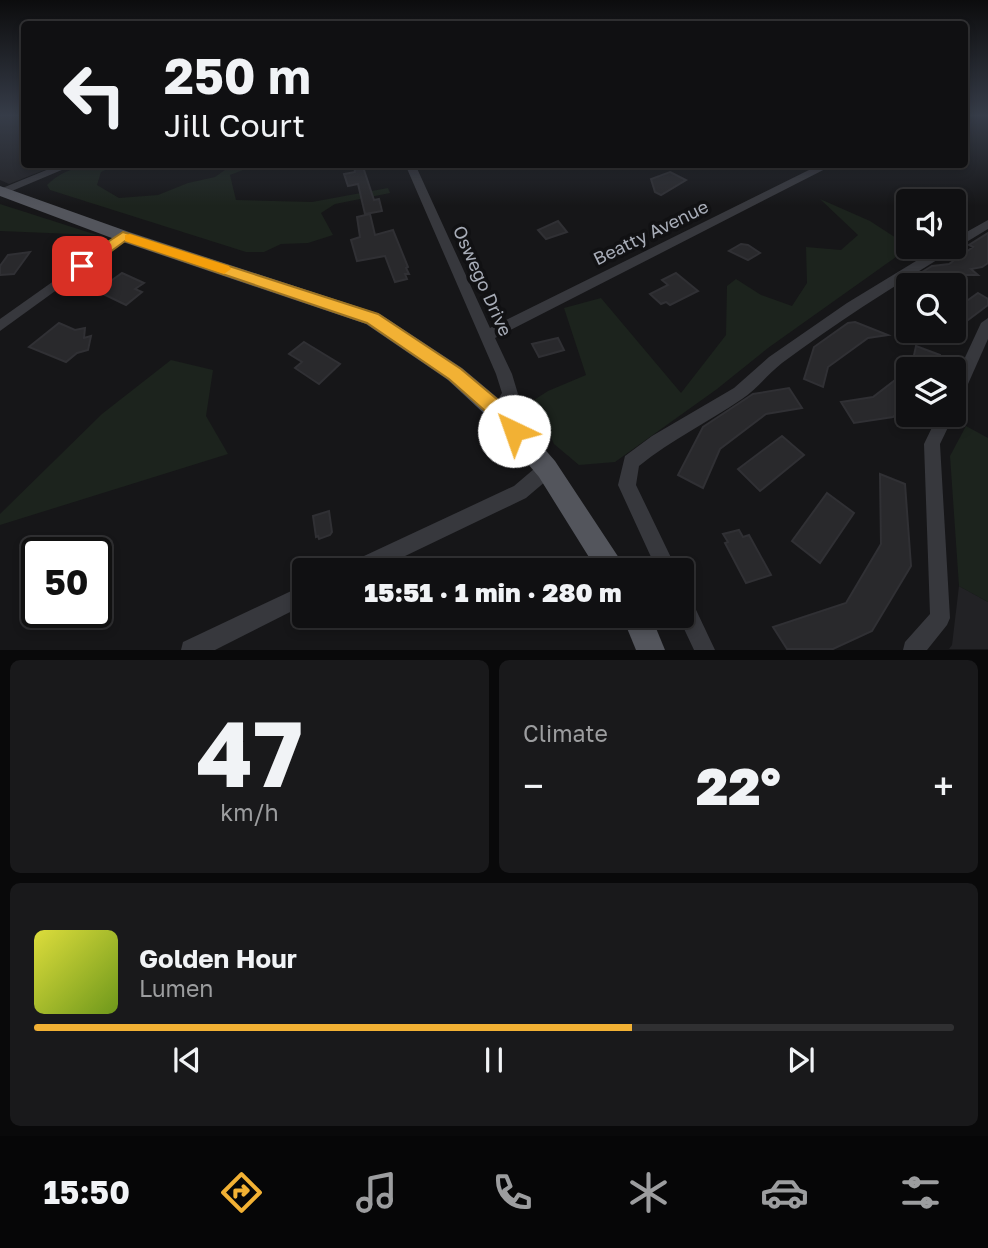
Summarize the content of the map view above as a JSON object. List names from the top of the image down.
{
  "streets": {
    "street": ["Beatty Avenue", "Oswego Drive"]
  },
  "crossings": [
    ["Beatty Avenue", "Oswego Drive"]
  ],
  "page": {
    "turn": ["250 m", "Jill Court"],
    "limit": "50",
    "trip": "15:51 · 1 min · 280 m",
    "tile": [
      ["47", "km/h"],
      "Climate"
    ],
    "heat": ["−", "22°", "+"],
    "song": ["Golden Hour", "Lumen"],
    "tabs": "15:50"
  }
}
